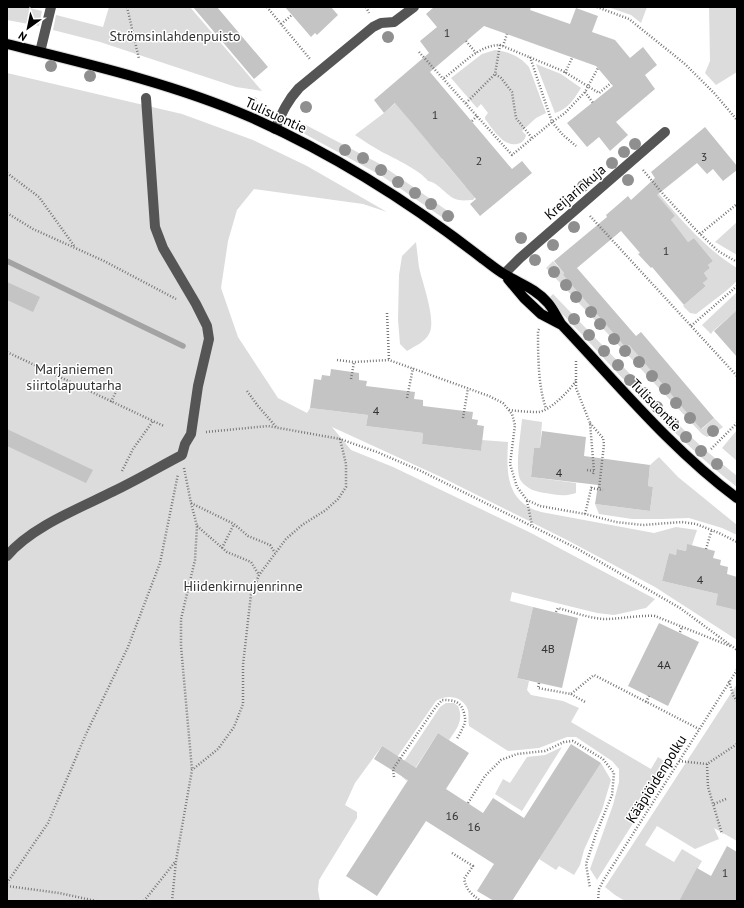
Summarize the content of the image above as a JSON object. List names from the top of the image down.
{
  "streets": {
    "main road": ["Tulisuontie"],
    "street": ["Kreijarinkuja"],
    "path": ["Kääpiöidenpolku"]
  },
  "crossings": [
    ["Tulisuontie", "Kreijarinkuja"]
  ],
  "parks": ["Strömsinlahdenpuisto", "Marjaniemen siirtolapuutarha", "Hiidenkirnujenrinne"],
  "house_numbers": [
    "1",
    "1",
    "3",
    "2",
    "1",
    "4",
    "4",
    "4",
    "4B",
    "4A",
    "16",
    "16",
    "1"
  ],
  "north": "bottom left"
}
